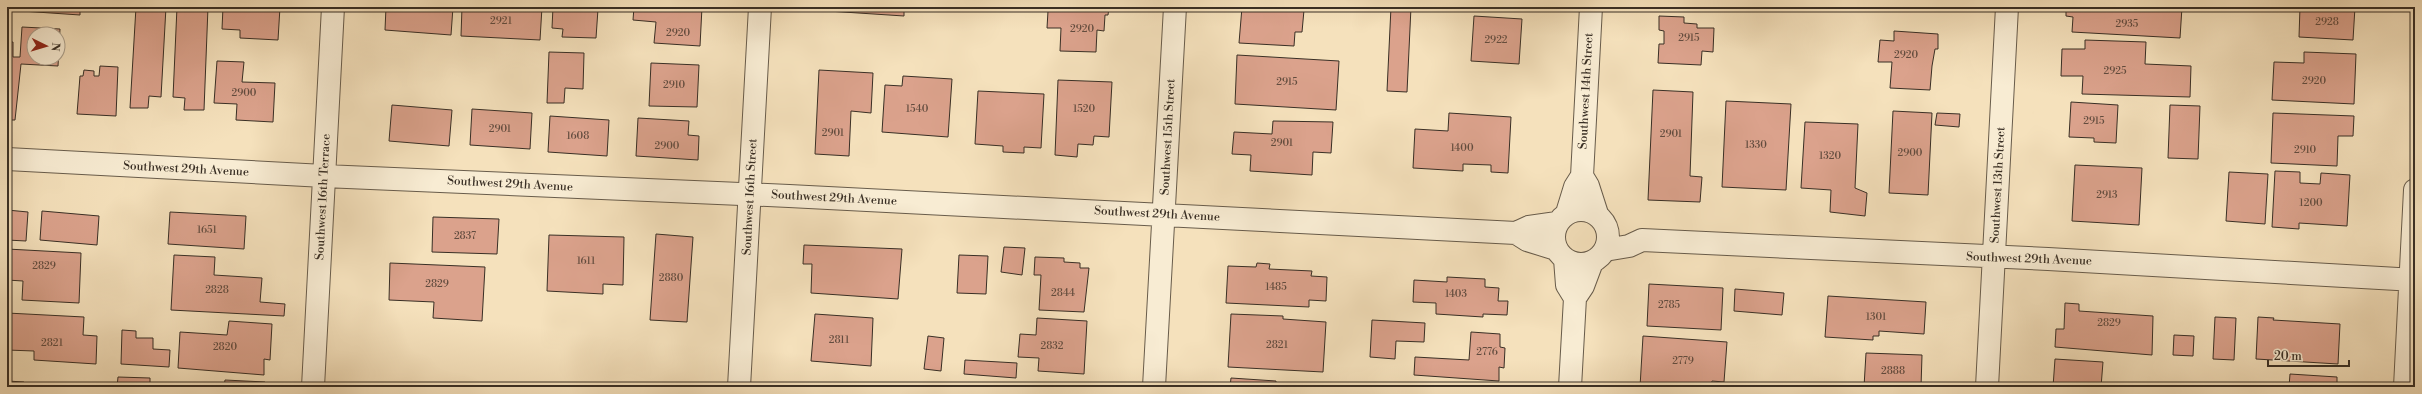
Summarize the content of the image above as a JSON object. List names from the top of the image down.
{
  "streets": {
    "street": [
      "Southwest 14th Street",
      "Southwest 15th Street",
      "Southwest 29th Avenue",
      "Southwest 13th Street",
      "Southwest 16th Terrace",
      "Southwest 16th Street"
    ]
  },
  "crossings": [
    ["Southwest 14th Street", "Southwest 29th Avenue"],
    ["Southwest 15th Street", "Southwest 29th Avenue"],
    ["Southwest 29th Avenue", "Southwest 13th Street"],
    ["Southwest 29th Avenue", "Southwest 16th Terrace"],
    ["Southwest 29th Avenue", "Southwest 16th Street"]
  ],
  "house_numbers": [
    "2921",
    "2928",
    "2935",
    "2920",
    "2920",
    "2915",
    "2922",
    "2920",
    "2925",
    "2920",
    "2915",
    "2910",
    "2900",
    "1540",
    "1520",
    "2915",
    "2901",
    "2901",
    "2901",
    "1608",
    "2901",
    "1330",
    "2900",
    "1400",
    "2910",
    "2900",
    "1320",
    "2913",
    "1200",
    "1651",
    "2837",
    "1611",
    "2829",
    "2880",
    "2829",
    "1485",
    "2828",
    "2844",
    "1403",
    "2785",
    "1301",
    "2829",
    "2811",
    "2821",
    "2821",
    "2832",
    "2820",
    "2776",
    "2779",
    "2888"
  ],
  "scale_bar": "20 m",
  "north": "right"
}
